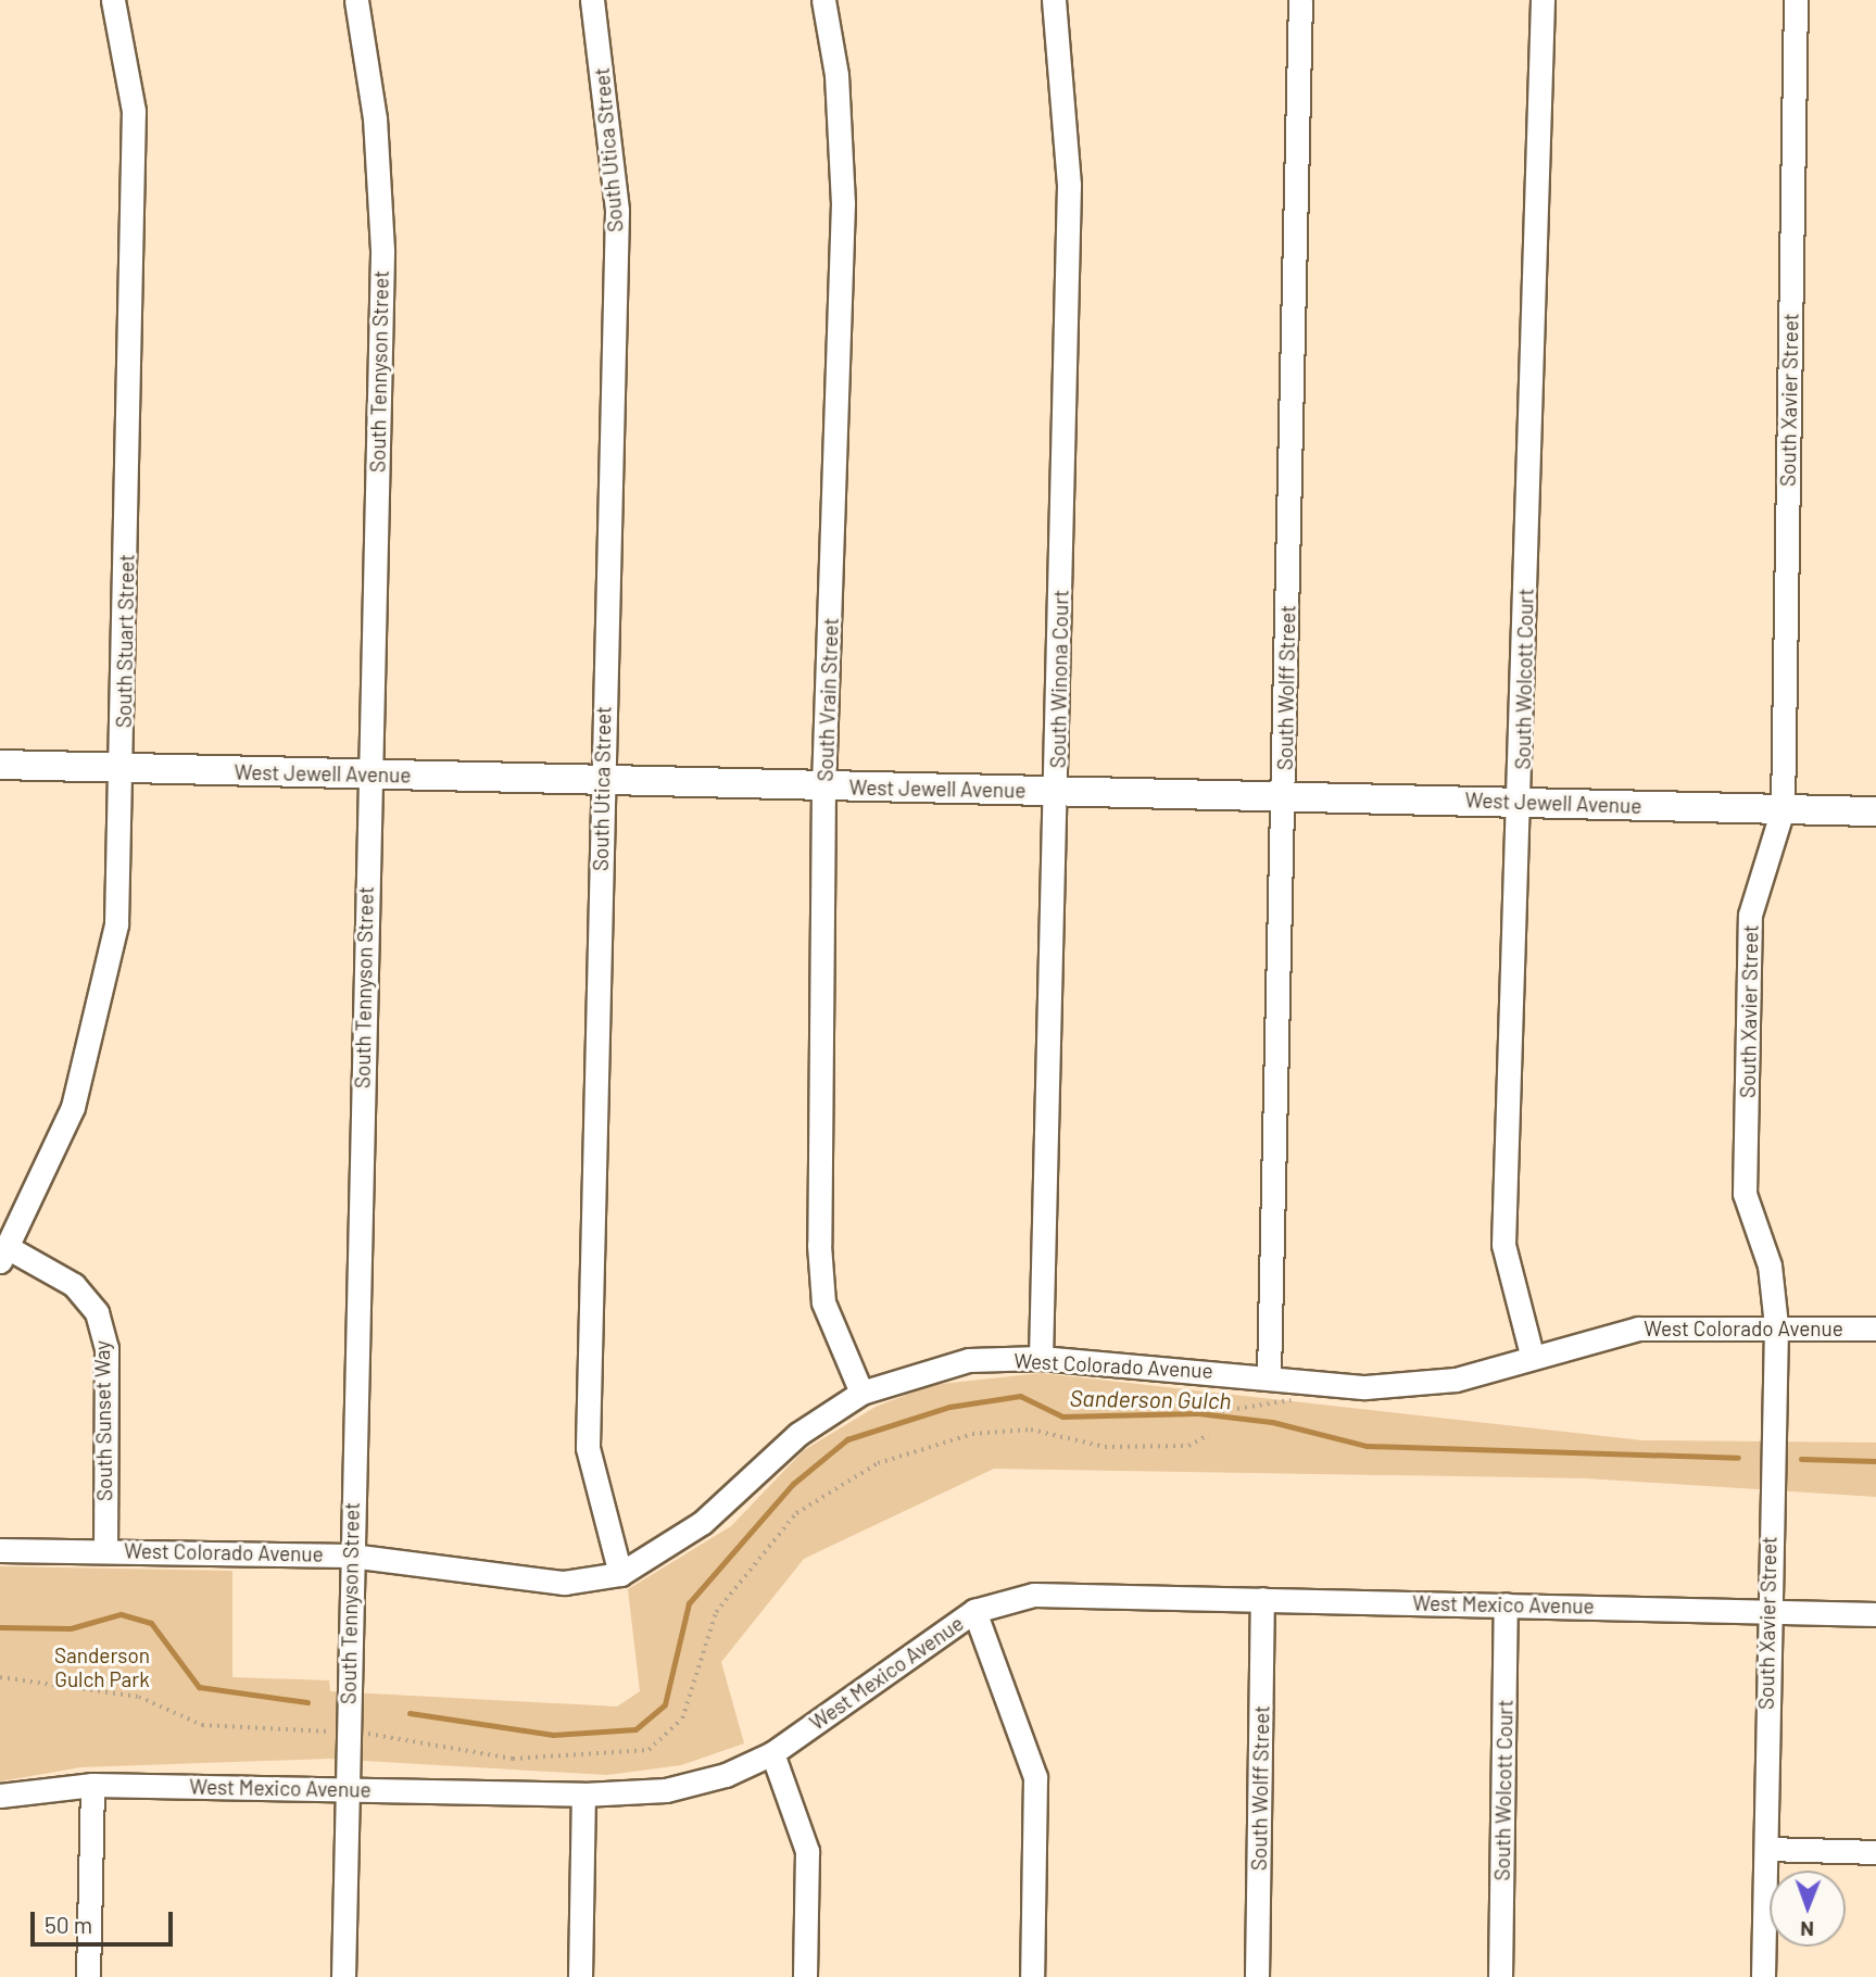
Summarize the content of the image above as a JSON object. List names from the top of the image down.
{
  "streets": {
    "main road": ["West Jewell Avenue"],
    "street": [
      "South Utica Street",
      "South Tennyson Street",
      "South Xavier Street",
      "South Stuart Street",
      "South Winona Court",
      "South Wolcott Court",
      "South Wolff Street",
      "South Vrain Street",
      "West Colorado Avenue",
      "South Sunset Way",
      "West Mexico Avenue"
    ]
  },
  "crossings": [
    ["South Utica Street", "West Jewell Avenue"],
    ["South Utica Street", "West Colorado Avenue"],
    ["South Tennyson Street", "West Jewell Avenue"],
    ["South Tennyson Street", "West Colorado Avenue"],
    ["South Tennyson Street", "West Mexico Avenue"],
    ["South Xavier Street", "West Jewell Avenue"],
    ["South Xavier Street", "West Colorado Avenue"],
    ["South Xavier Street", "West Mexico Avenue"],
    ["South Stuart Street", "West Jewell Avenue"],
    ["South Stuart Street", "South Sunset Way"],
    ["South Winona Court", "West Jewell Avenue"],
    ["South Winona Court", "West Colorado Avenue"],
    ["South Wolcott Court", "West Jewell Avenue"],
    ["South Wolcott Court", "West Colorado Avenue"],
    ["South Wolcott Court", "West Mexico Avenue"],
    ["South Wolff Street", "West Jewell Avenue"],
    ["South Wolff Street", "West Colorado Avenue"],
    ["South Wolff Street", "West Mexico Avenue"],
    ["South Vrain Street", "West Jewell Avenue"],
    ["South Vrain Street", "West Colorado Avenue"],
    ["West Colorado Avenue", "South Sunset Way"]
  ],
  "water": ["Sanderson Gulch"],
  "parks": ["Sanderson Gulch Park"],
  "scale_bar": "50 m",
  "north": "bottom"
}
